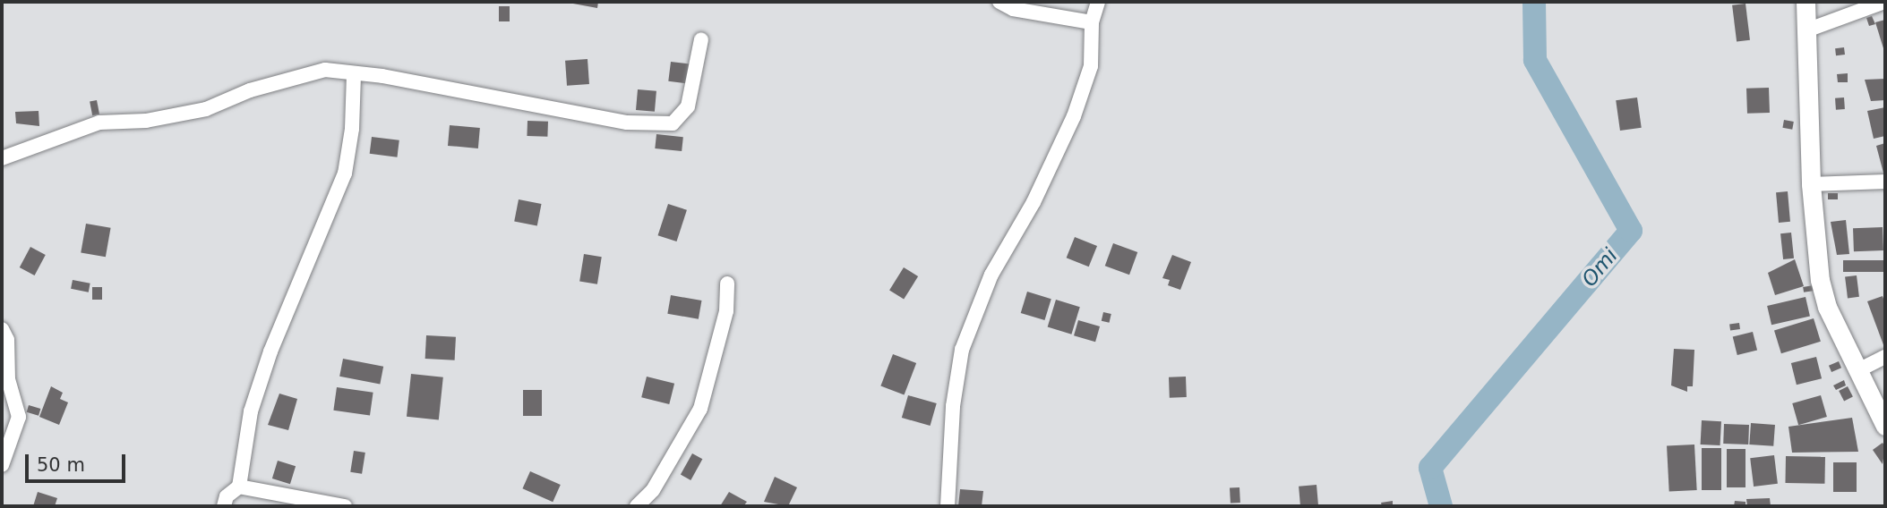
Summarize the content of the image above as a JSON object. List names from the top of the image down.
{
  "water": ["Omi"],
  "scale_bar": "50 m"
}
